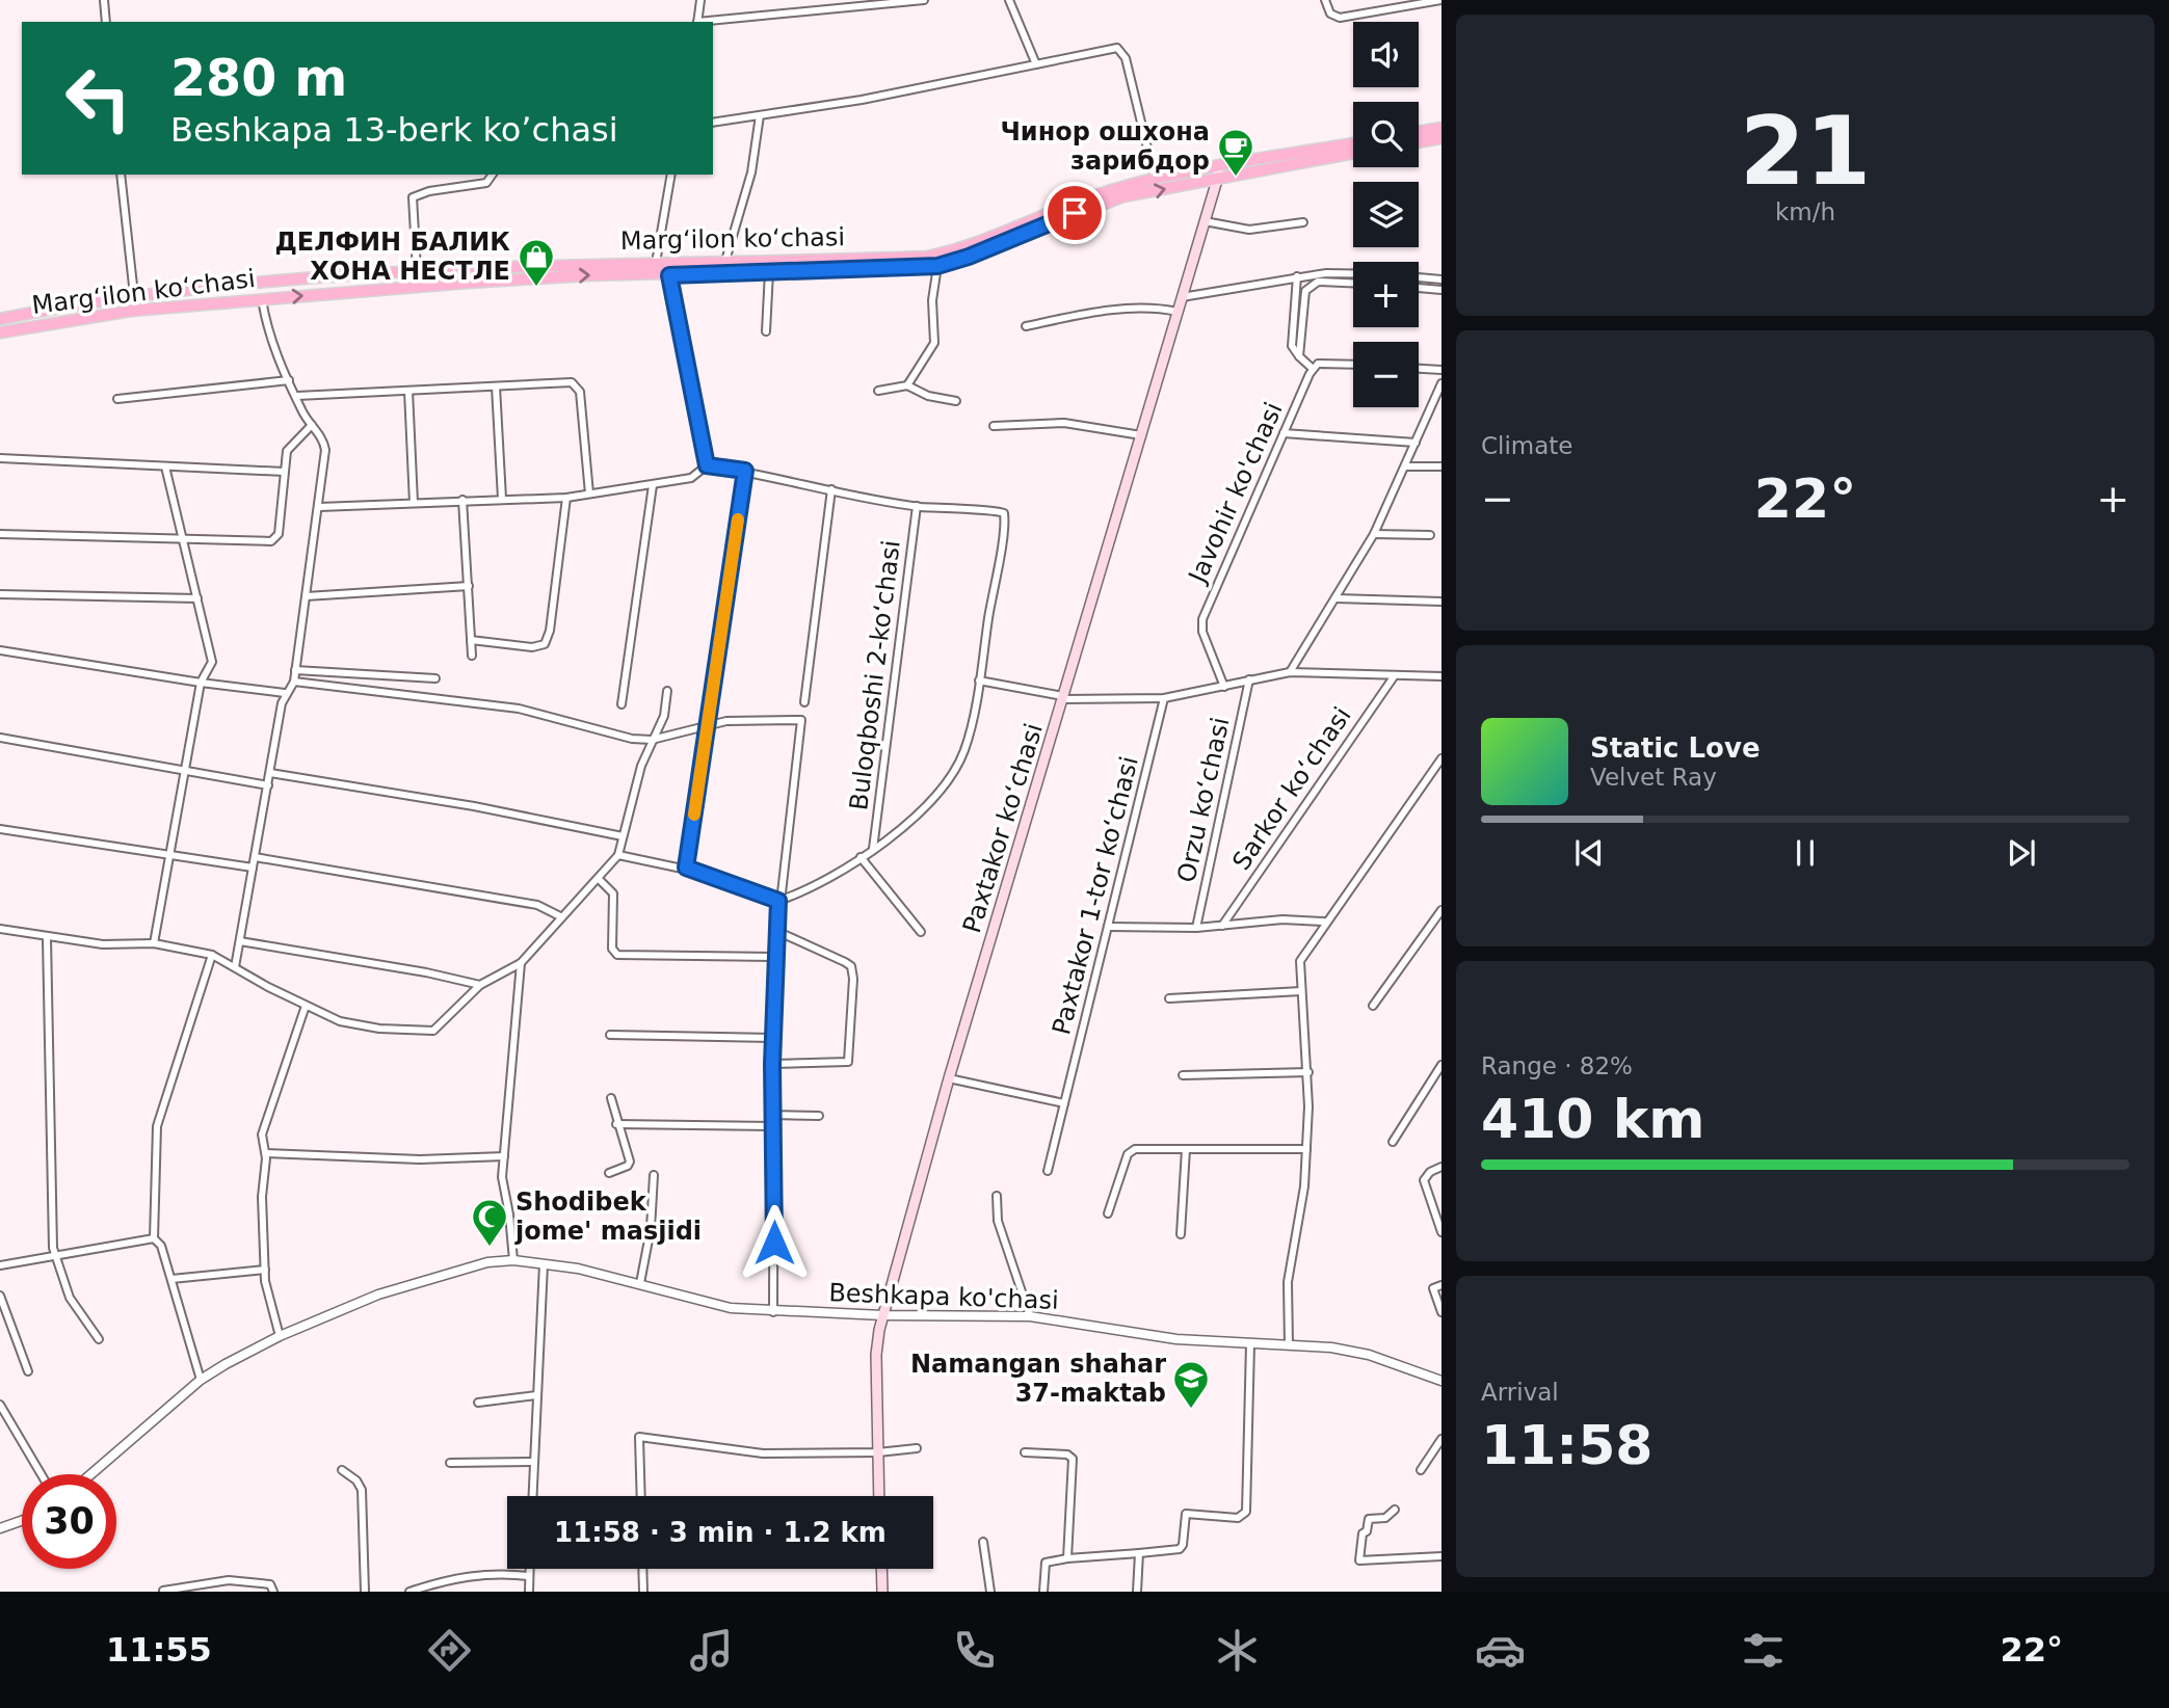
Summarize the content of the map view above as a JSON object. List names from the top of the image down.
{
  "streets": {
    "main road": ["Margʻilon koʻchasi", "Paxtakor koʻchasi"],
    "street": [
      "Javohir ko'chasi",
      "Buloqboshi 2-koʻchasi",
      "Sarkor koʻchasi",
      "Orzu koʻchasi",
      "Paxtakor 1-tor koʻchasi",
      "Beshkapa ko'chasi"
    ]
  },
  "crossings": [
    ["Margʻilon koʻchasi", "Paxtakor koʻchasi"],
    ["Paxtakor koʻchasi", "Beshkapa ko'chasi"]
  ],
  "places": {
    "cafe": ["Чинор ошхона зарибдор"],
    "shop": ["ДЕЛФИН БАЛИК ХОНА НЕСТЛЕ"],
    "mosque": ["Shodibek jome' masjidi"],
    "school or university": ["Namangan shahar 37-maktab"]
  },
  "page": {
    "tile": [
      ["21", "km/h"],
      "Climate",
      ["Range · 82%", "410 km"],
      ["Arrival", "11:58"]
    ],
    "map_buttons": ["+", "−"],
    "turn": ["280 m", "Beshkapa 13-berk koʼchasi"],
    "heat": ["−", "22°", "+"],
    "song": ["Static Love", "Velvet Ray"],
    "limit": "30",
    "trip": "11:58 · 3 min · 1.2 km",
    "tabs": ["11:55", "22°"]
  }
}
